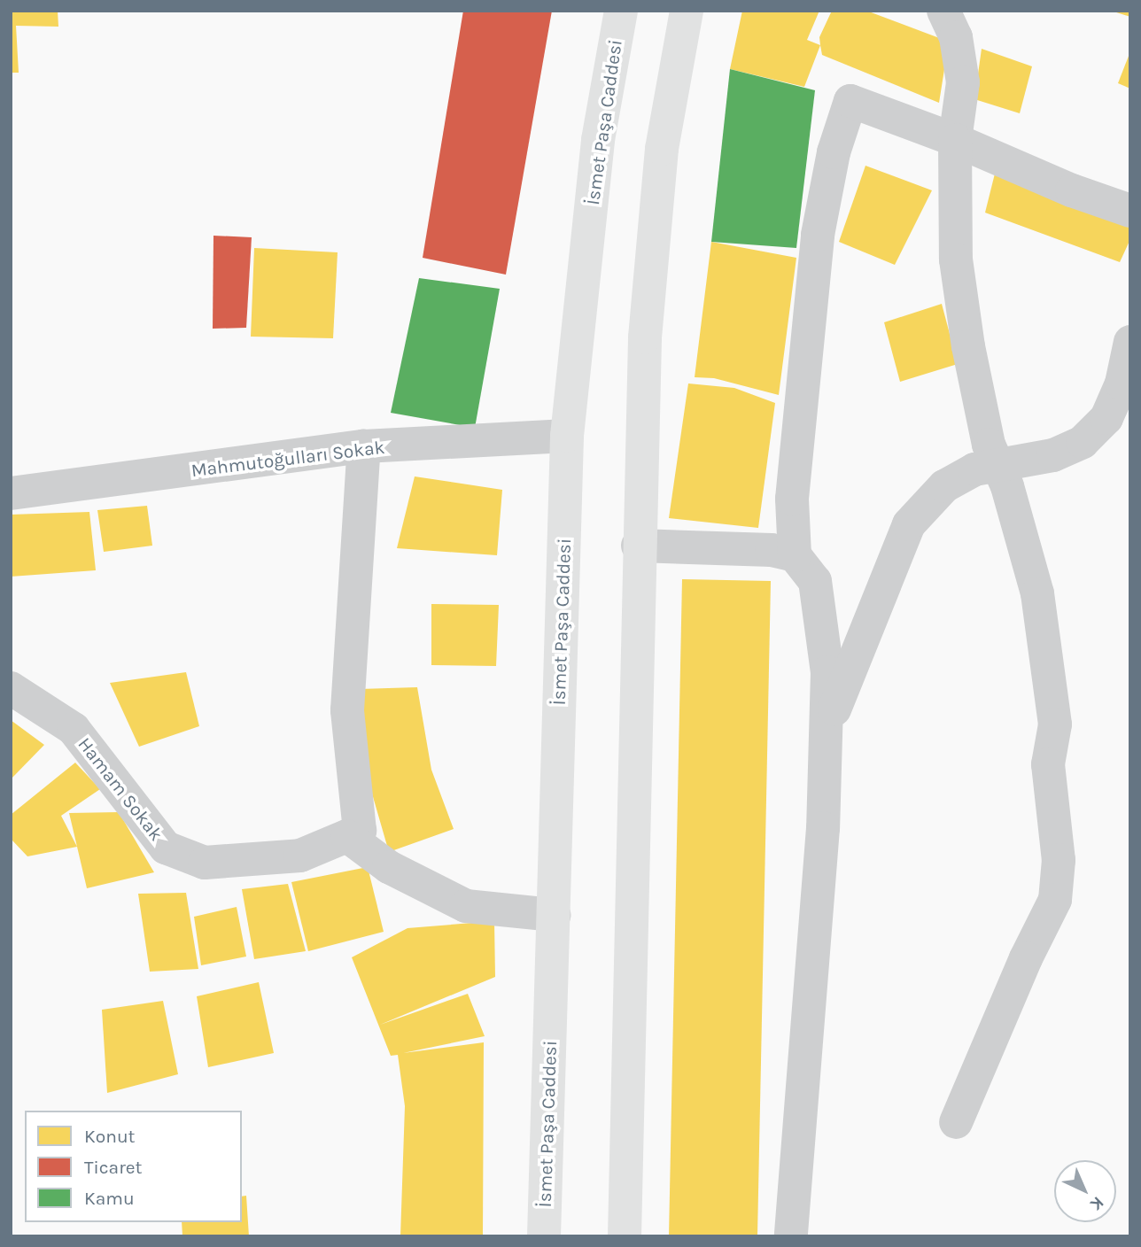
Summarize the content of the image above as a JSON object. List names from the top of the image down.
{
  "streets": {
    "highway": ["İsmet Paşa Caddesi"],
    "street": ["Mahmutoğulları Sokak", "Hamam Sokak"]
  },
  "crossings": [
    ["İsmet Paşa Caddesi", "Mahmutoğulları Sokak"]
  ],
  "legend": ["Konut", "Ticaret", "Kamu"],
  "north": "bottom right"
}
